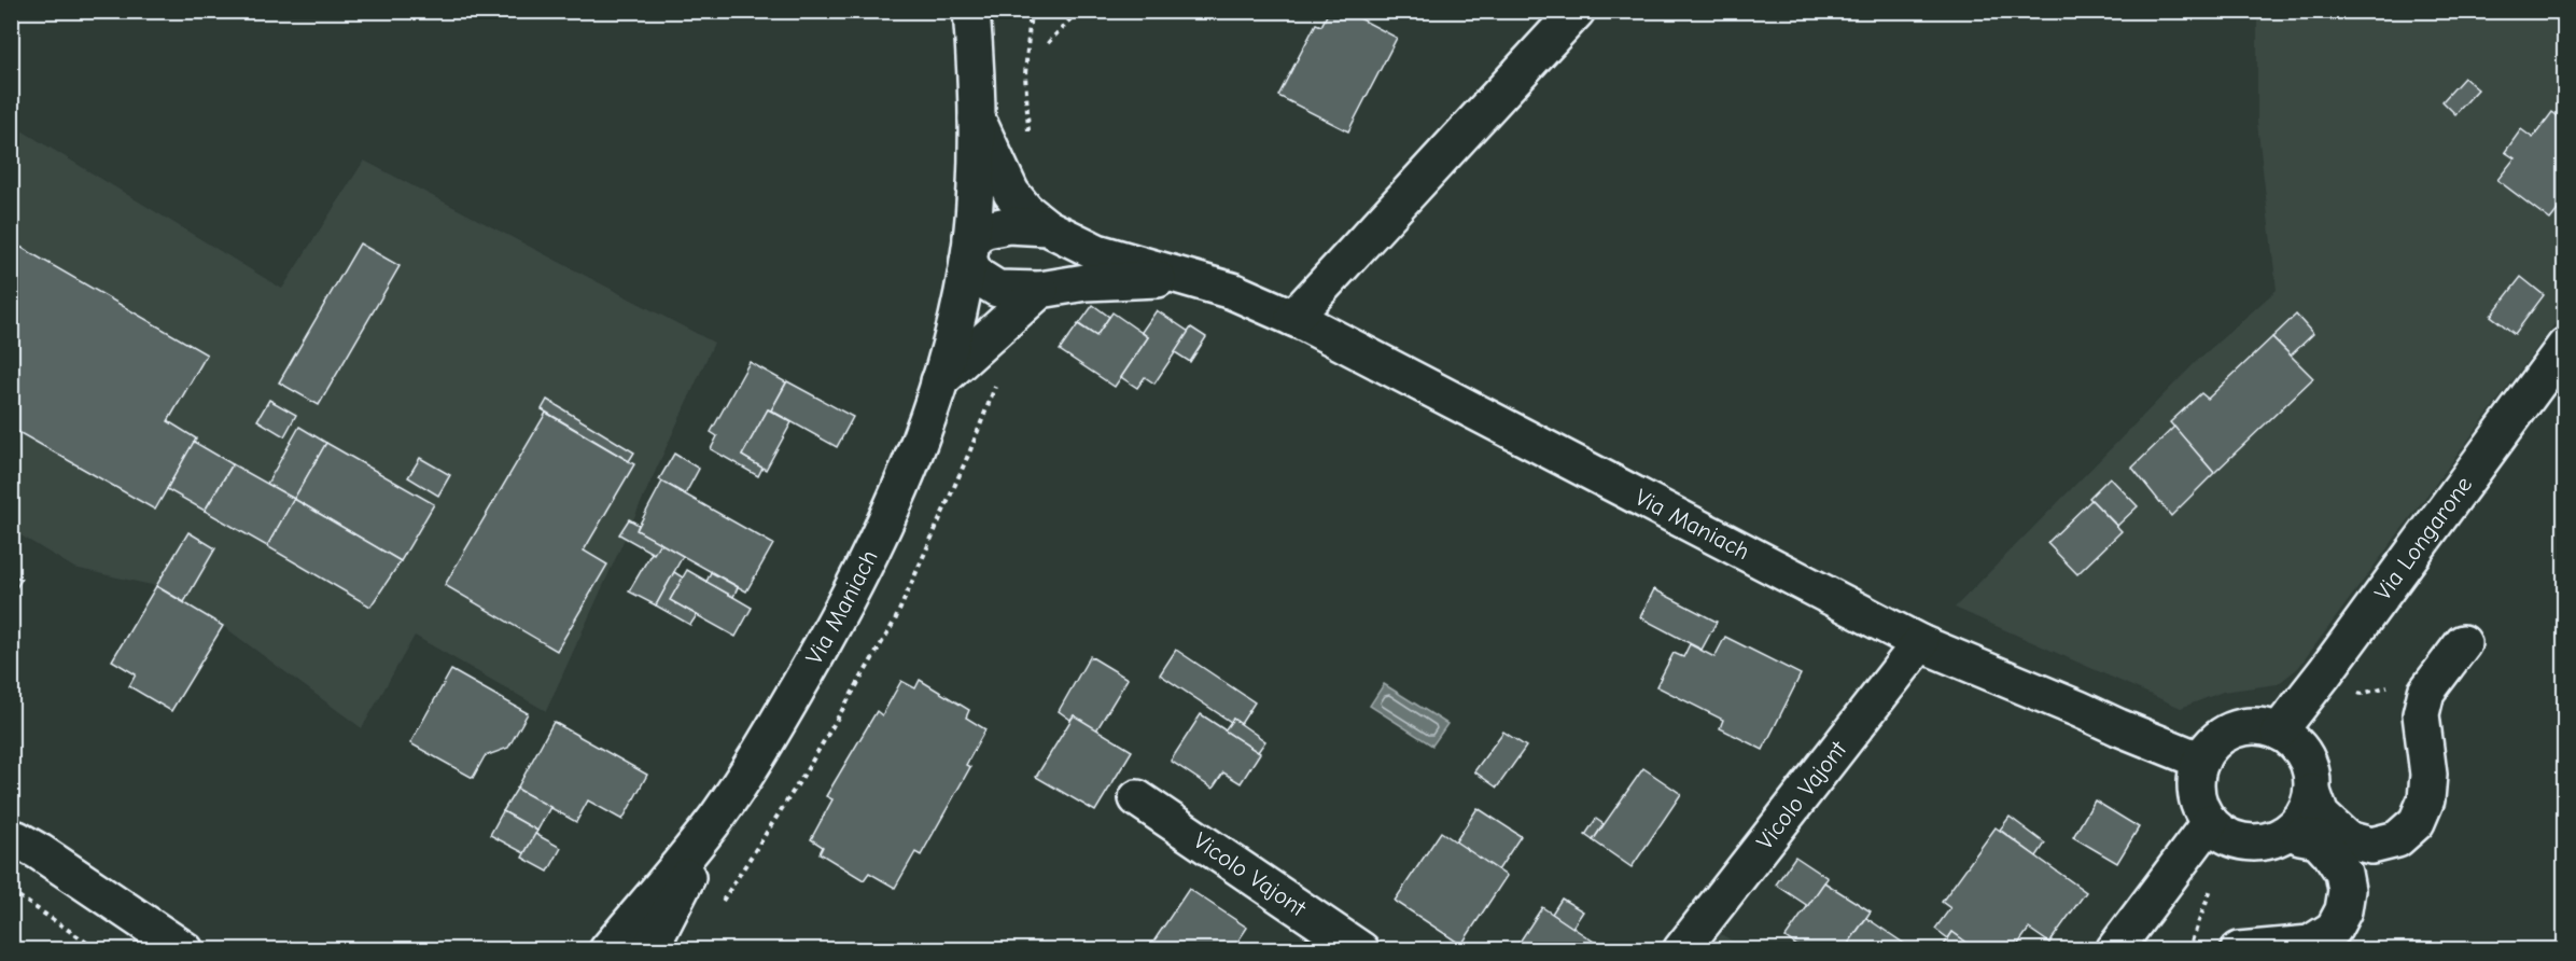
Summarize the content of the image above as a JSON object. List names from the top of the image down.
{
  "streets": {
    "street": ["Via Maniach", "Via Longarone", "Vicolo Vajont"]
  },
  "crossings": [
    ["Via Maniach", "Via Longarone"],
    ["Via Maniach", "Vicolo Vajont"]
  ]
}
